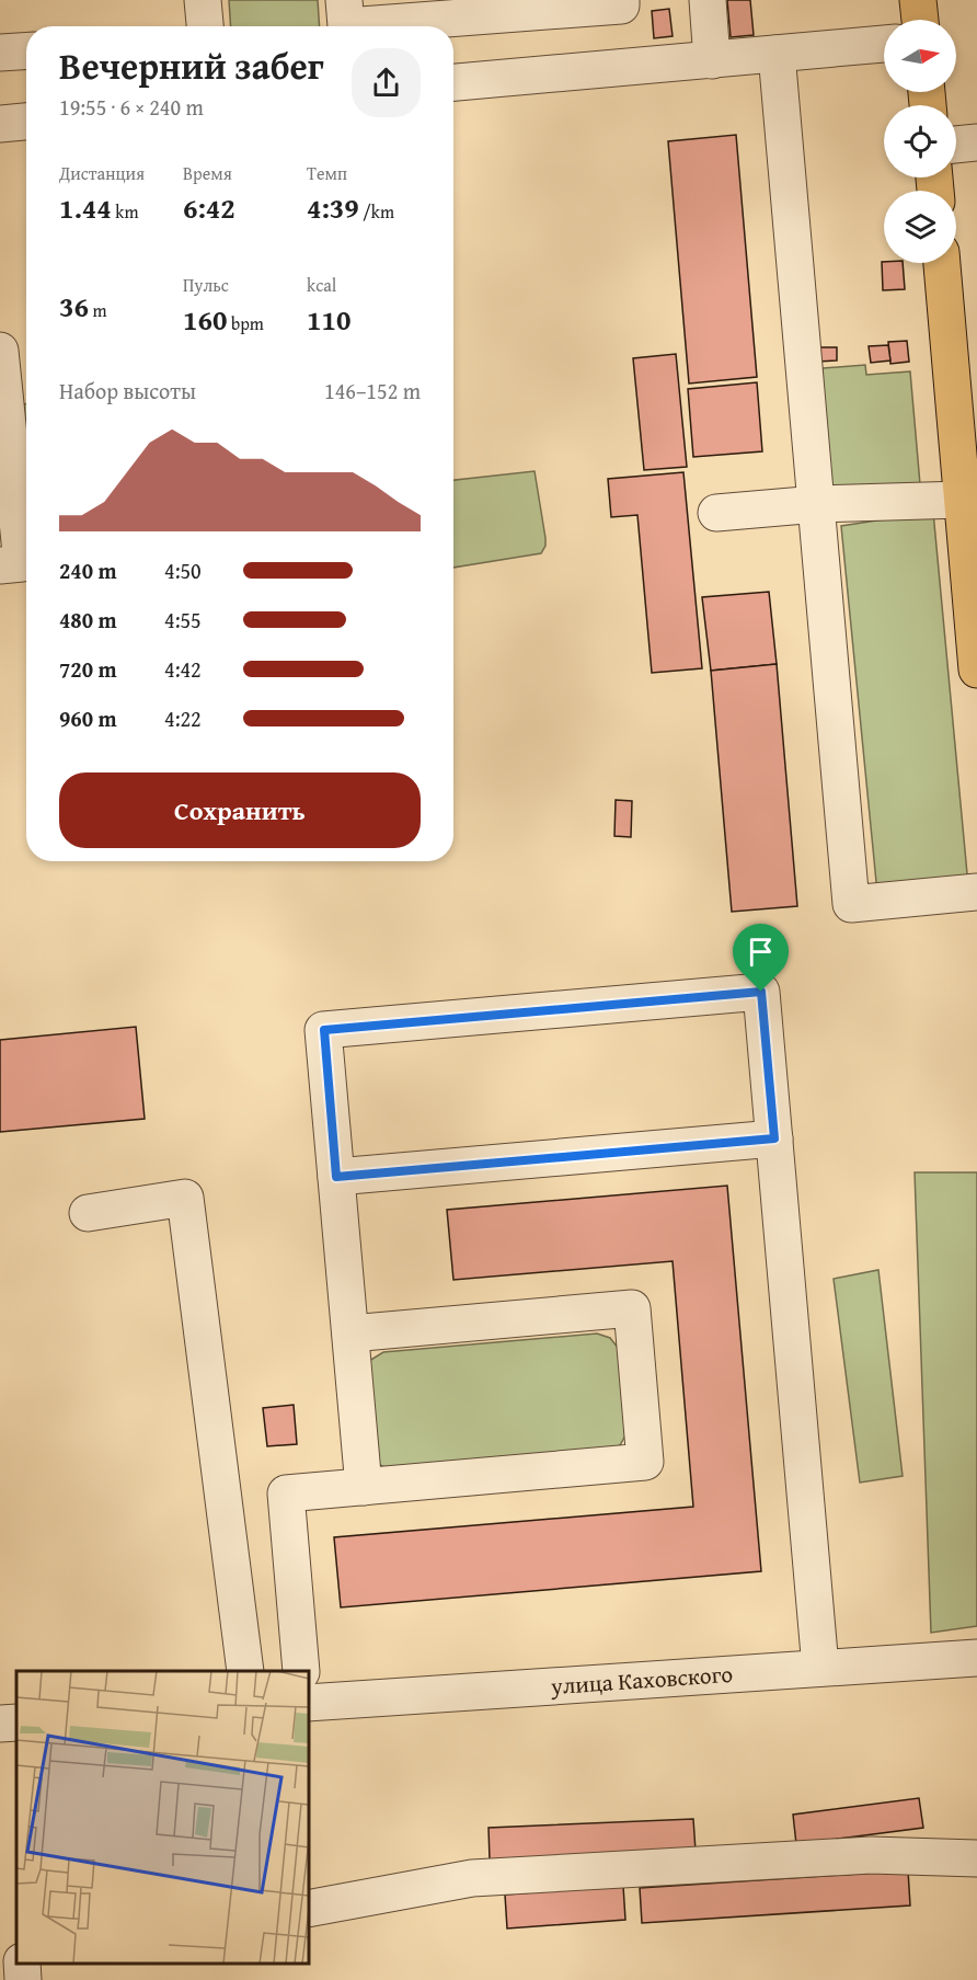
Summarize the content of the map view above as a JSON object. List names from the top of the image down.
{
  "streets": {
    "street": ["улица Каховского"]
  },
  "north": "right",
  "page": {
    "heading": ["Вечерний забег", "19:55 · 6 × 240 m"],
    "stats": [
      ["Дистанция", "1.44 km"],
      ["Время", "6:42"],
      ["Темп", "4:39 /km"],
      ["36 m"],
      ["Пульс", "160 bpm"],
      ["kcal", "110"]
    ],
    "chart": ["Набор высоты", "146–152 m"],
    "list": [
      {
        "name": "240 m",
        "note": "4:50"
      },
      {
        "name": "480 m",
        "note": "4:55"
      },
      {
        "name": "720 m",
        "note": "4:42"
      },
      {
        "name": "960 m",
        "note": "4:22"
      }
    ],
    "buttons": "Сохранить"
  }
}
